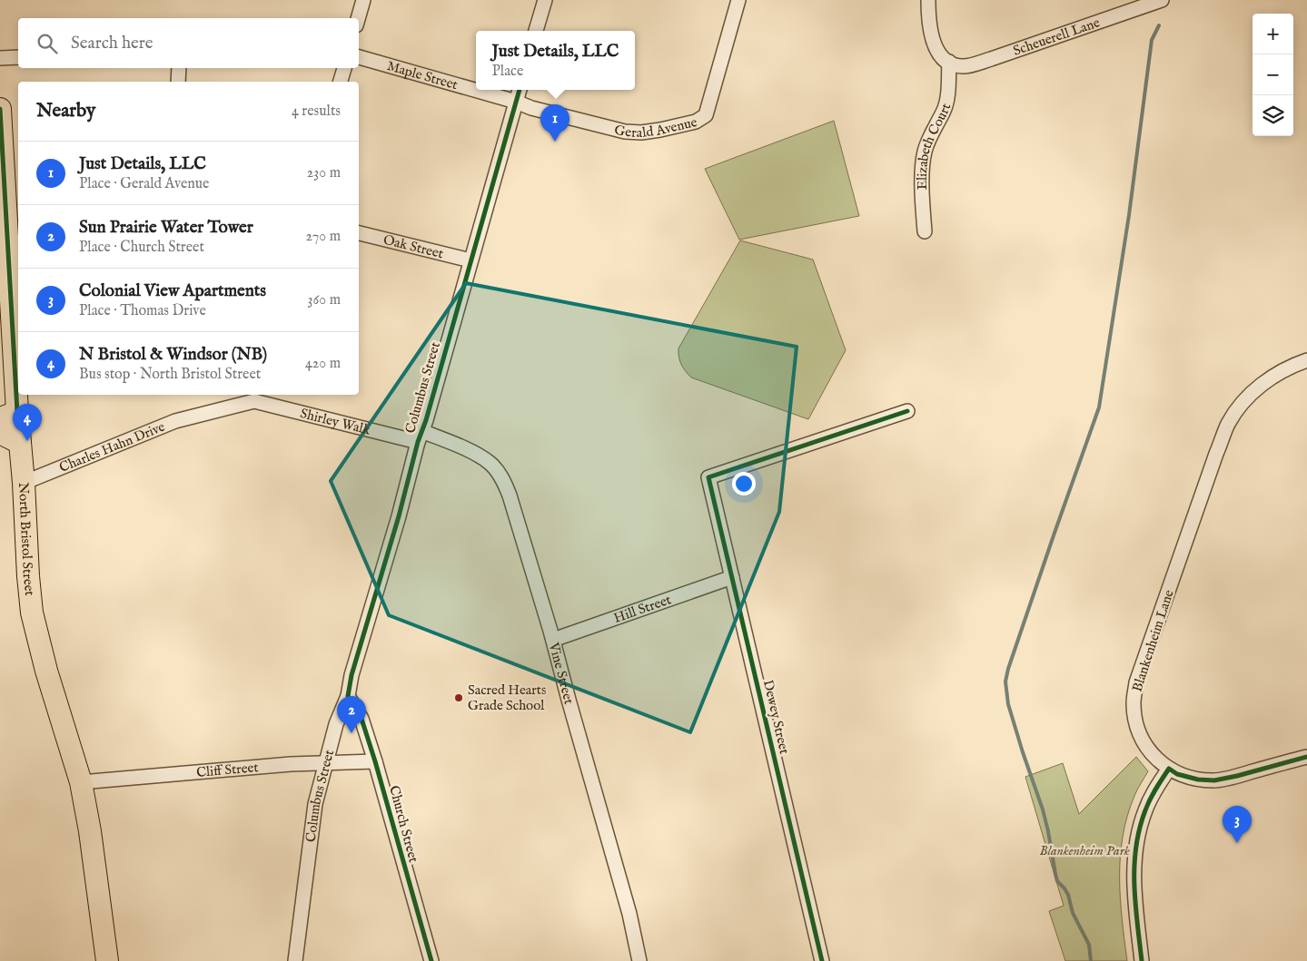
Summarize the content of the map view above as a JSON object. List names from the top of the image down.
{
  "streets": {
    "main road": ["North Bristol Street"],
    "street": [
      "Scheuerell Lane",
      "Maple Street",
      "Gerald Avenue",
      "Elizabeth Court",
      "Oak Street",
      "Columbus Street",
      "Shirley Walk",
      "Charles Hahn Drive",
      "Hill Street",
      "Blankenheim Lane",
      "Vine Street",
      "Dewey Street",
      "Cliff Street",
      "Church Street"
    ]
  },
  "crossings": [
    ["Scheuerell Lane", "Elizabeth Court"],
    ["Maple Street", "Gerald Avenue"],
    ["Maple Street", "Columbus Street"],
    ["Gerald Avenue", "Columbus Street"],
    ["Oak Street", "Columbus Street"],
    ["Columbus Street", "Shirley Walk"],
    ["Columbus Street", "Vine Street"],
    ["Columbus Street", "Cliff Street"],
    ["Columbus Street", "Church Street"],
    ["Shirley Walk", "Charles Hahn Drive"],
    ["Shirley Walk", "Vine Street"],
    ["Charles Hahn Drive", "North Bristol Street"],
    ["North Bristol Street", "Cliff Street"],
    ["Hill Street", "Vine Street"],
    ["Hill Street", "Dewey Street"],
    ["Cliff Street", "Church Street"]
  ],
  "parks": ["Blankenheim Park"],
  "places": ["Sacred Hearts Grade School"],
  "page": {
    "map_buttons": ["+", "−"],
    "search": "Search here",
    "popup": ["Just Details, LLC", "Place"],
    "heading": ["Nearby", "4 results"],
    "pins": [
      "1",
      "4",
      "2",
      "3"
    ],
    "list": [
      {
        "mark": "1",
        "name": "Just Details, LLC",
        "note": "Place · Gerald Avenue",
        "value": "230 m"
      },
      {
        "mark": "2",
        "name": "Sun Prairie Water Tower",
        "note": "Place · Church Street",
        "value": "270 m"
      },
      {
        "mark": "3",
        "name": "Colonial View Apartments",
        "note": "Place · Thomas Drive",
        "value": "360 m"
      },
      {
        "mark": "4",
        "name": "N Bristol & Windsor (NB)",
        "note": "Bus stop · North Bristol Street",
        "value": "420 m"
      }
    ]
  }
}
